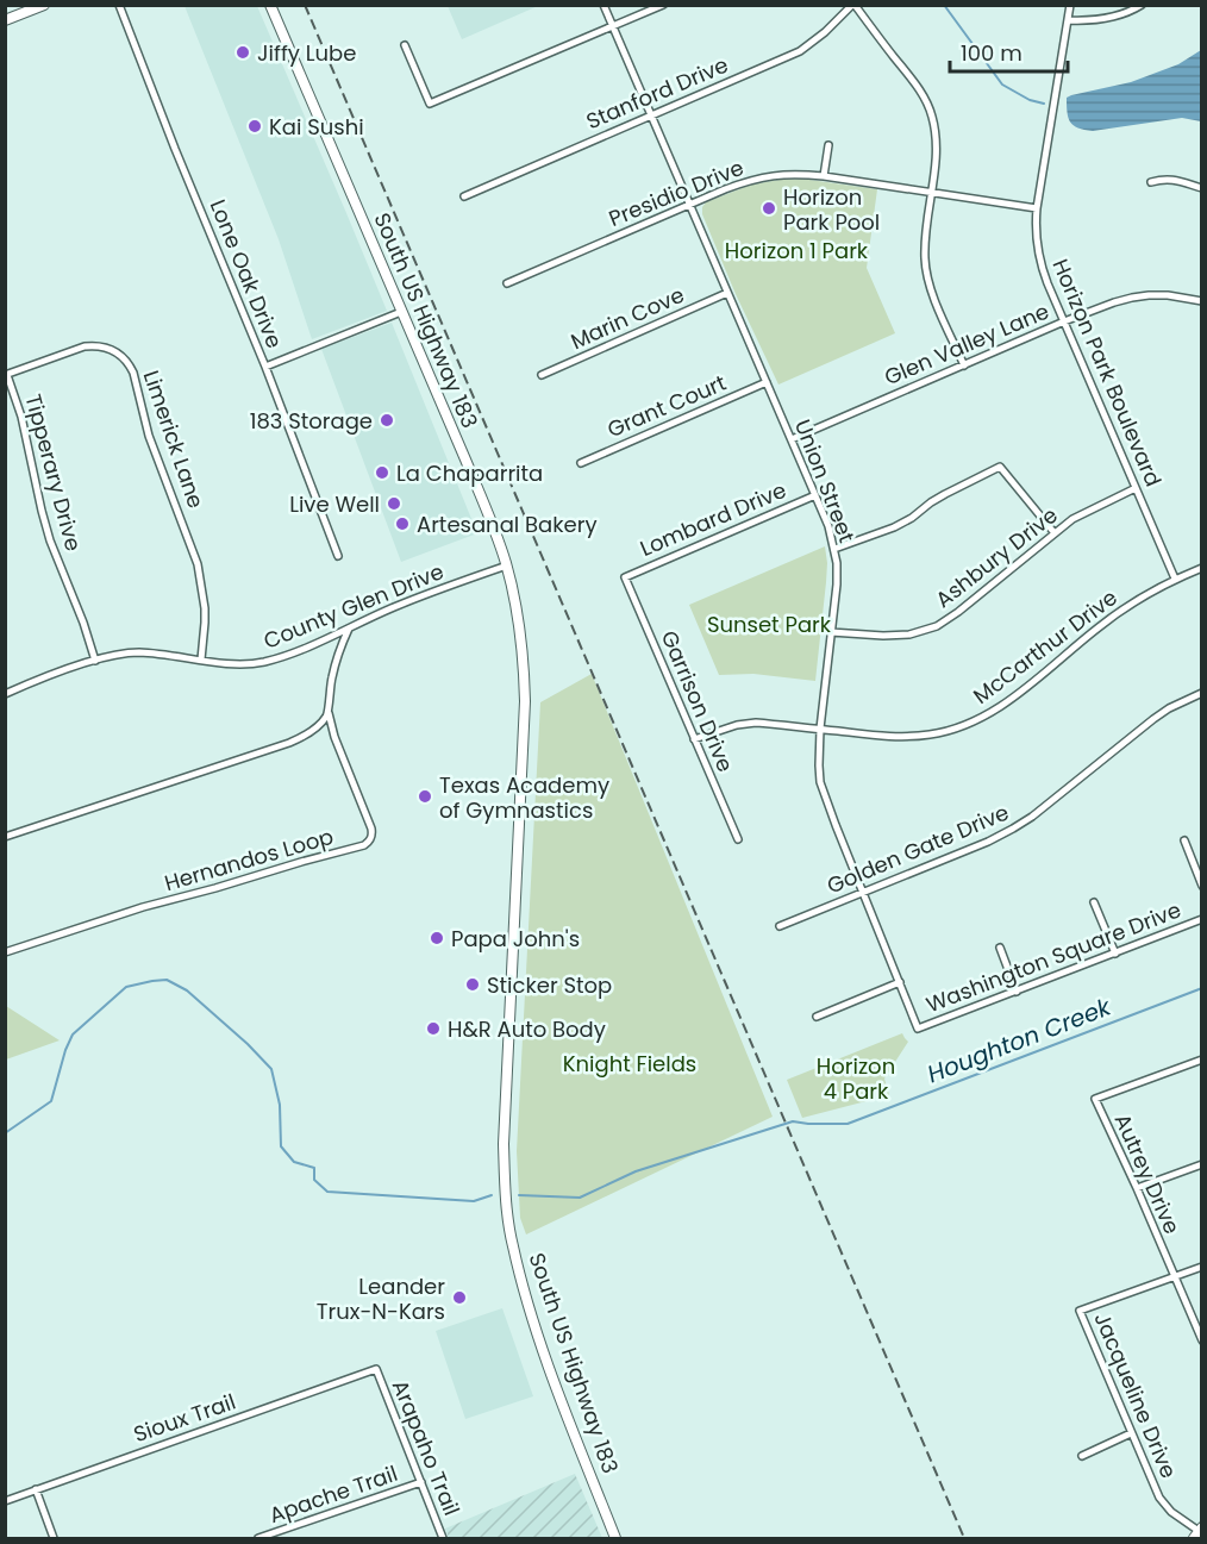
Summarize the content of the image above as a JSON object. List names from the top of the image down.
{
  "streets": {
    "main road": ["South US Highway 183"],
    "street": [
      "Stanford Drive",
      "Presidio Drive",
      "Lone Oak Drive",
      "Marin Cove",
      "Glen Valley Lane",
      "Horizon Park Boulevard",
      "Grant Court",
      "Limerick Lane",
      "Tipperary Drive",
      "Union Street",
      "Lombard Drive",
      "Ashbury Drive",
      "County Glen Drive",
      "McCarthur Drive",
      "Garrison Drive",
      "Golden Gate Drive",
      "Hernandos Loop",
      "Washington Square Drive",
      "Autrey Drive",
      "Jacqueline Drive",
      "Sioux Trail",
      "Arapaho Trail",
      "Apache Trail"
    ]
  },
  "crossings": [
    ["Stanford Drive", "Union Street"],
    ["Presidio Drive", "Horizon Park Boulevard"],
    ["Presidio Drive", "Union Street"],
    ["Marin Cove", "Union Street"],
    ["South US Highway 183", "County Glen Drive"],
    ["Glen Valley Lane", "Horizon Park Boulevard"],
    ["Glen Valley Lane", "Union Street"],
    ["Horizon Park Boulevard", "Ashbury Drive"],
    ["Horizon Park Boulevard", "McCarthur Drive"],
    ["Grant Court", "Union Street"],
    ["Limerick Lane", "Tipperary Drive"],
    ["Limerick Lane", "County Glen Drive"],
    ["Tipperary Drive", "County Glen Drive"],
    ["Union Street", "Lombard Drive"],
    ["Union Street", "Ashbury Drive"],
    ["Union Street", "McCarthur Drive"],
    ["Union Street", "Golden Gate Drive"],
    ["Union Street", "Washington Square Drive"],
    ["Lombard Drive", "Garrison Drive"],
    ["County Glen Drive", "Hernandos Loop"],
    ["McCarthur Drive", "Garrison Drive"],
    ["Autrey Drive", "Jacqueline Drive"],
    ["Sioux Trail", "Arapaho Trail"],
    ["Arapaho Trail", "Apache Trail"]
  ],
  "water": ["Houghton Creek"],
  "parks": [
    "Horizon 1 Park",
    "Sunset Park",
    "Knight Fields",
    "Horizon 4 Park"
  ],
  "places": [
    "Jiffy Lube",
    "Kai Sushi",
    "Horizon Park Pool",
    "183 Storage",
    "La Chaparrita",
    "Live Well",
    "Artesanal Bakery",
    "Texas Academy of Gymnastics",
    "Papa John's",
    "Sticker Stop",
    "H&R Auto Body",
    "Leander Trux-N-Kars"
  ],
  "scale_bar": "100 m"
}
